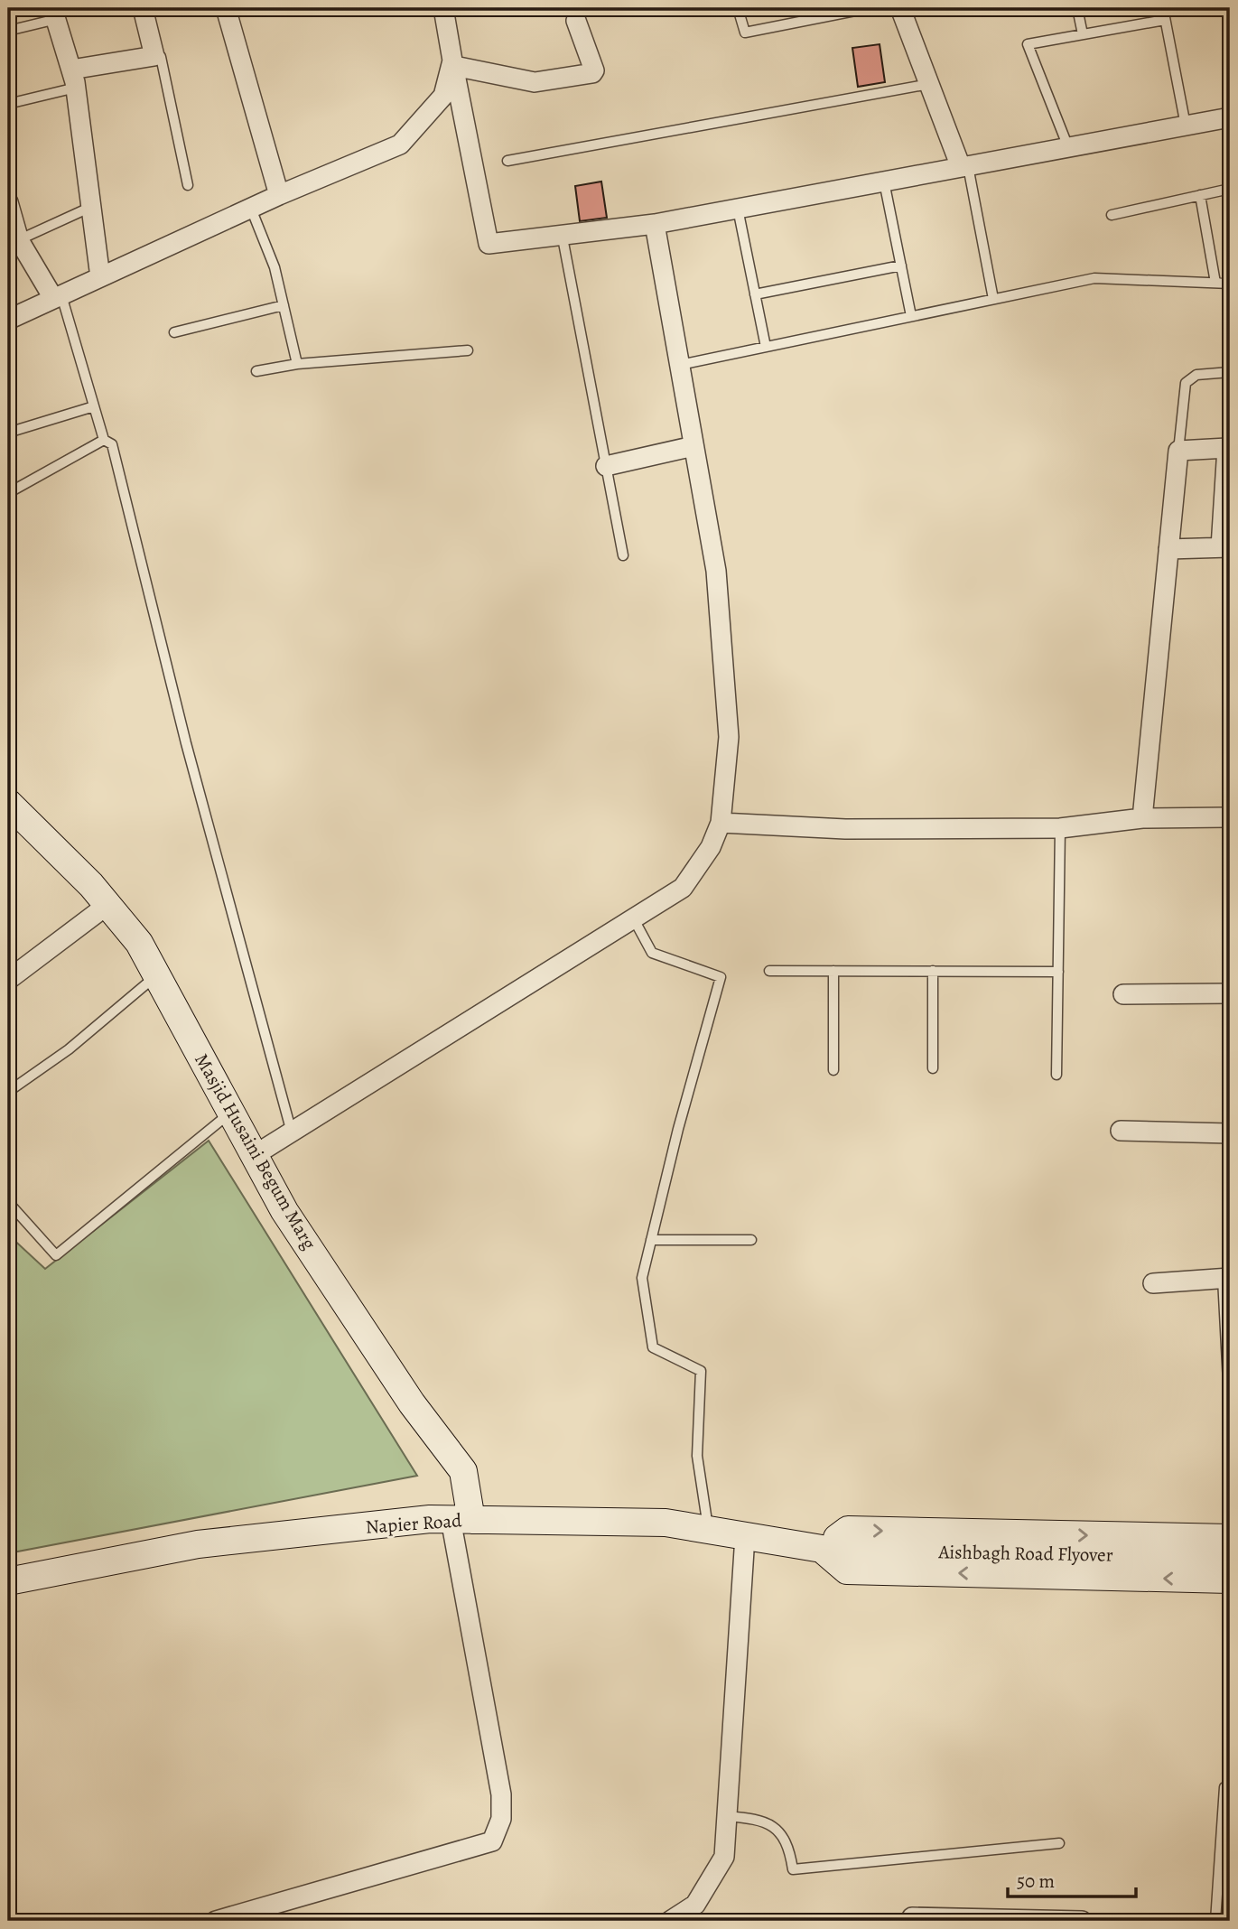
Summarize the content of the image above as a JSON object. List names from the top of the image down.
{
  "streets": {
    "street": ["Masjid Husaini Begum Marg", "Napier Road", "Aishbagh Road Flyover"]
  },
  "crossings": [
    ["Masjid Husaini Begum Marg", "Napier Road"],
    ["Napier Road", "Aishbagh Road Flyover"]
  ],
  "scale_bar": "50 m"
}
